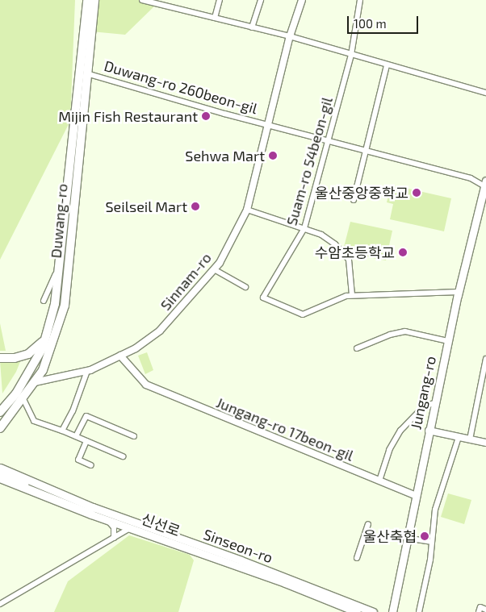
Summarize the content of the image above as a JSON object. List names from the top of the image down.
{
  "streets": {
    "main road": [
      "Duwang-ro",
      "Jungang-ro",
      "신선로",
      "Sinseon-ro"
    ],
    "street": [
      "Duwang-ro 260beon-gil",
      "Suam-ro 54beon-gil",
      "Sinnam-ro",
      "Jungang-ro 17beon-gil"
    ]
  },
  "crossings": [
    ["Duwang-ro 260beon-gil", "Suam-ro 54beon-gil"],
    ["Duwang-ro 260beon-gil", "Duwang-ro"],
    ["Duwang-ro 260beon-gil", "Sinnam-ro"],
    ["Duwang-ro 260beon-gil", "Jungang-ro"],
    ["Duwang-ro", "Sinnam-ro"],
    ["Sinnam-ro", "Jungang-ro 17beon-gil"],
    ["Jungang-ro", "Jungang-ro 17beon-gil"],
    ["신선로", "Sinseon-ro"]
  ],
  "places": [
    "Mijin Fish Restaurant",
    "Sehwa Mart",
    "울산중앙중학교",
    "Seilseil Mart",
    "수암초등학교",
    "울산축협"
  ],
  "scale_bar": "100 m"
}
